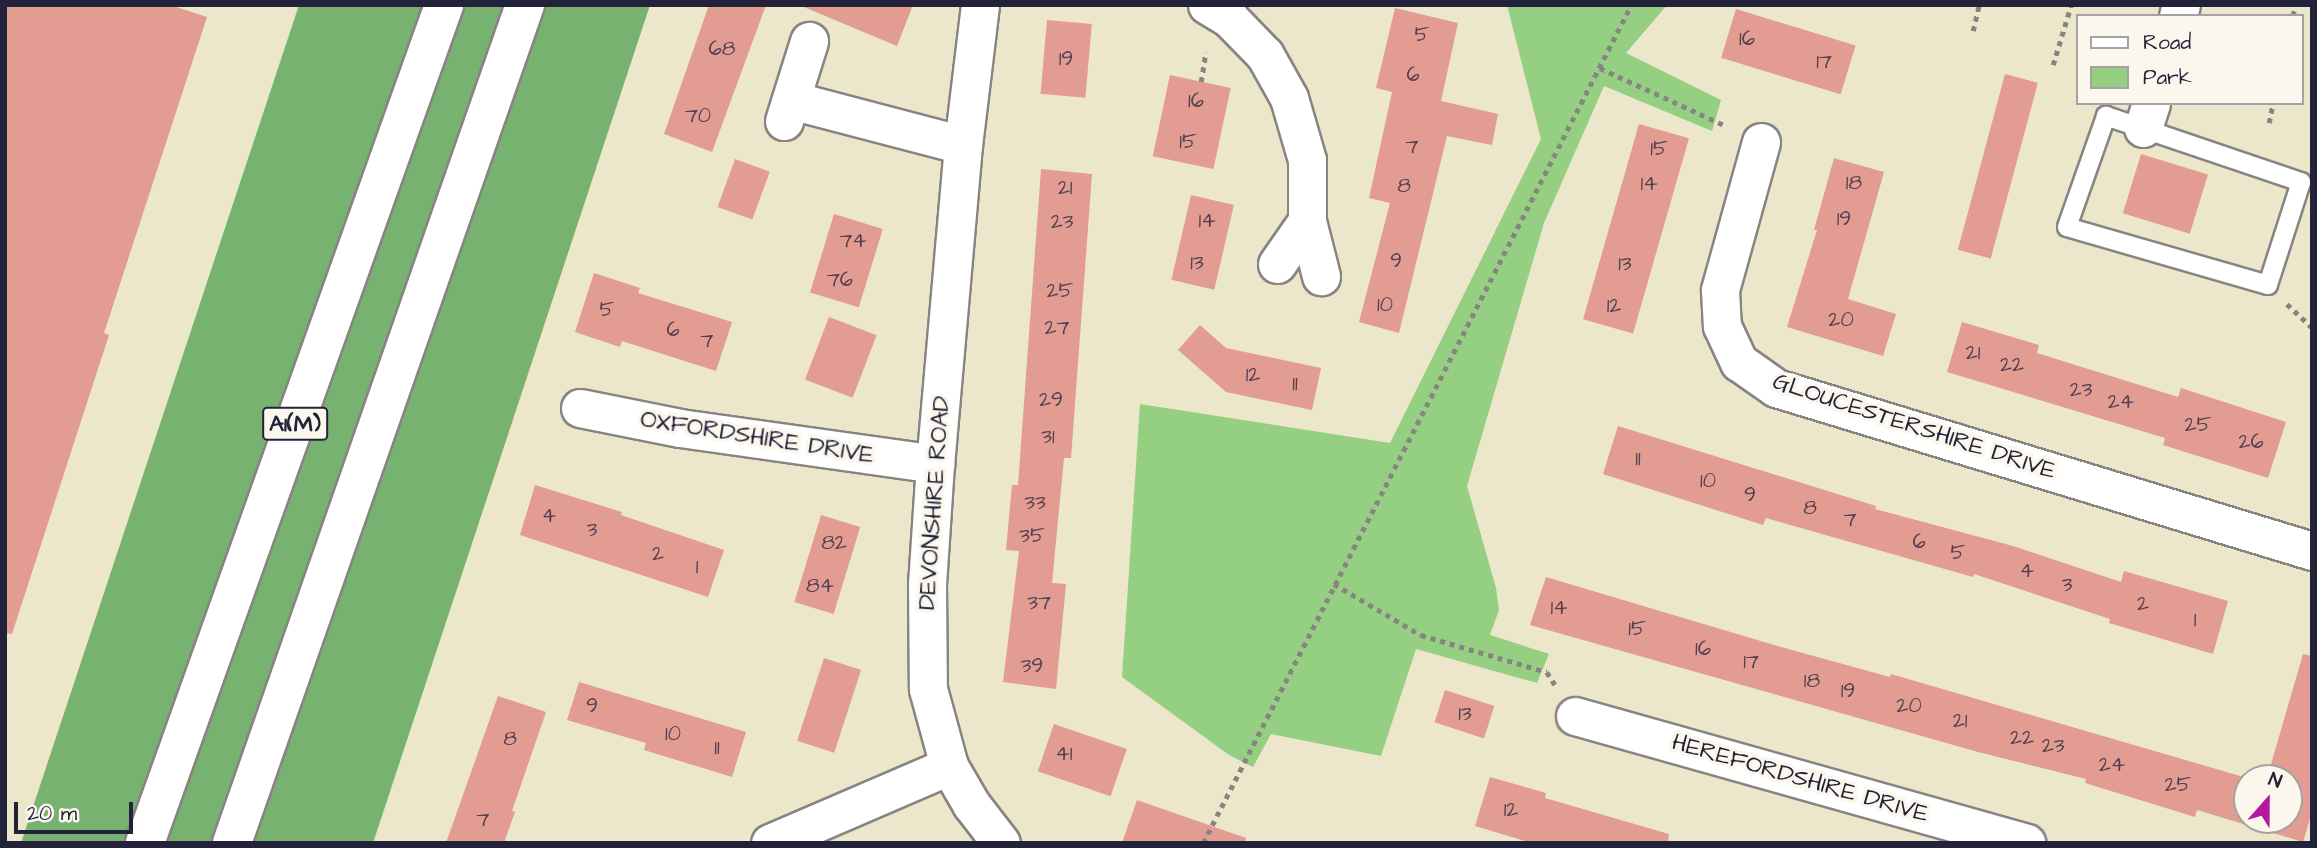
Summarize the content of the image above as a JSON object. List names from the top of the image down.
{
  "streets": {
    "highway": ["A1(M)"],
    "street": [
      "GLOUCESTERSHIRE DRIVE",
      "OXFORDSHIRE DRIVE",
      "DEVONSHIRE ROAD",
      "HEREFORDSHIRE DRIVE"
    ]
  },
  "crossings": [
    ["OXFORDSHIRE DRIVE", "DEVONSHIRE ROAD"]
  ],
  "house_numbers": [
    "5",
    "16",
    "68",
    "19",
    "17",
    "6",
    "16",
    "70",
    "15",
    "7",
    "15",
    "18",
    "14",
    "8",
    "21",
    "19",
    "14",
    "23",
    "74",
    "9",
    "13",
    "13",
    "76",
    "25",
    "10",
    "12",
    "5",
    "20",
    "27",
    "6",
    "7",
    "21",
    "22",
    "12",
    "11",
    "23",
    "29",
    "24",
    "25",
    "31",
    "26",
    "11",
    "10",
    "9",
    "33",
    "8",
    "4",
    "7",
    "3",
    "35",
    "6",
    "82",
    "5",
    "2",
    "1",
    "4",
    "3",
    "84",
    "37",
    "2",
    "14",
    "1",
    "15",
    "16",
    "17",
    "39",
    "18",
    "19",
    "9",
    "20",
    "13",
    "21",
    "10",
    "22",
    "8",
    "23",
    "11",
    "41",
    "24",
    "25",
    "12",
    "7"
  ],
  "legend": ["Road", "Park"],
  "scale_bar": "20 m",
  "north": "top"
}
